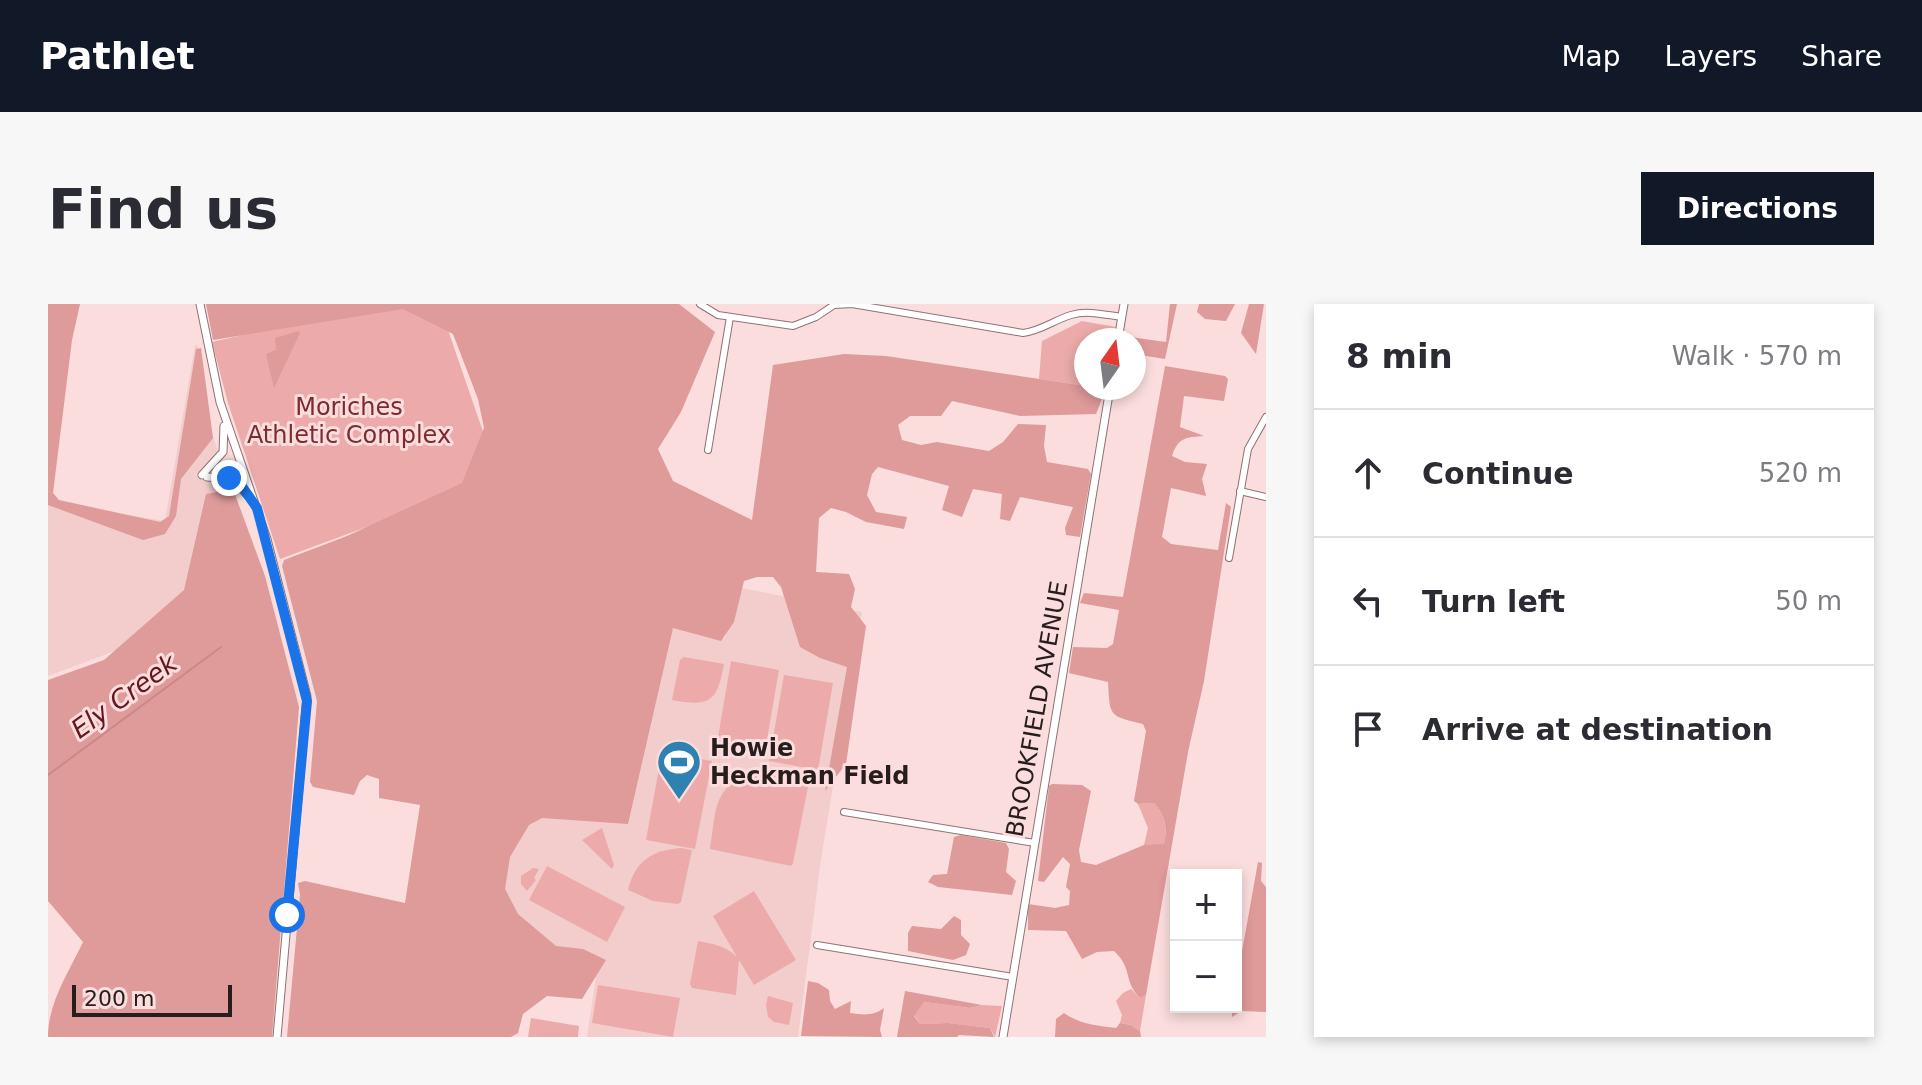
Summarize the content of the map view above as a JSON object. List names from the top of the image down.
{
  "streets": {
    "main road": ["BROOKFIELD AVENUE"]
  },
  "water": ["Ely Creek"],
  "parks": ["Moriches Athletic Complex"],
  "places": {
    "sports": ["Howie Heckman Field"]
  },
  "scale_bar": "200 m",
  "north": "top",
  "page": {
    "header": "Pathlet",
    "nav": ["Map", "Layers", "Share"],
    "buttons": "Directions",
    "title": "Find us",
    "heading": ["8 min", "Walk · 570 m"],
    "list": [
      ["Continue", "520 m"],
      ["Turn left", "50 m"],
      "Arrive at destination"
    ],
    "map_buttons": ["+", "−"],
    "scale": "200 m"
  }
}
